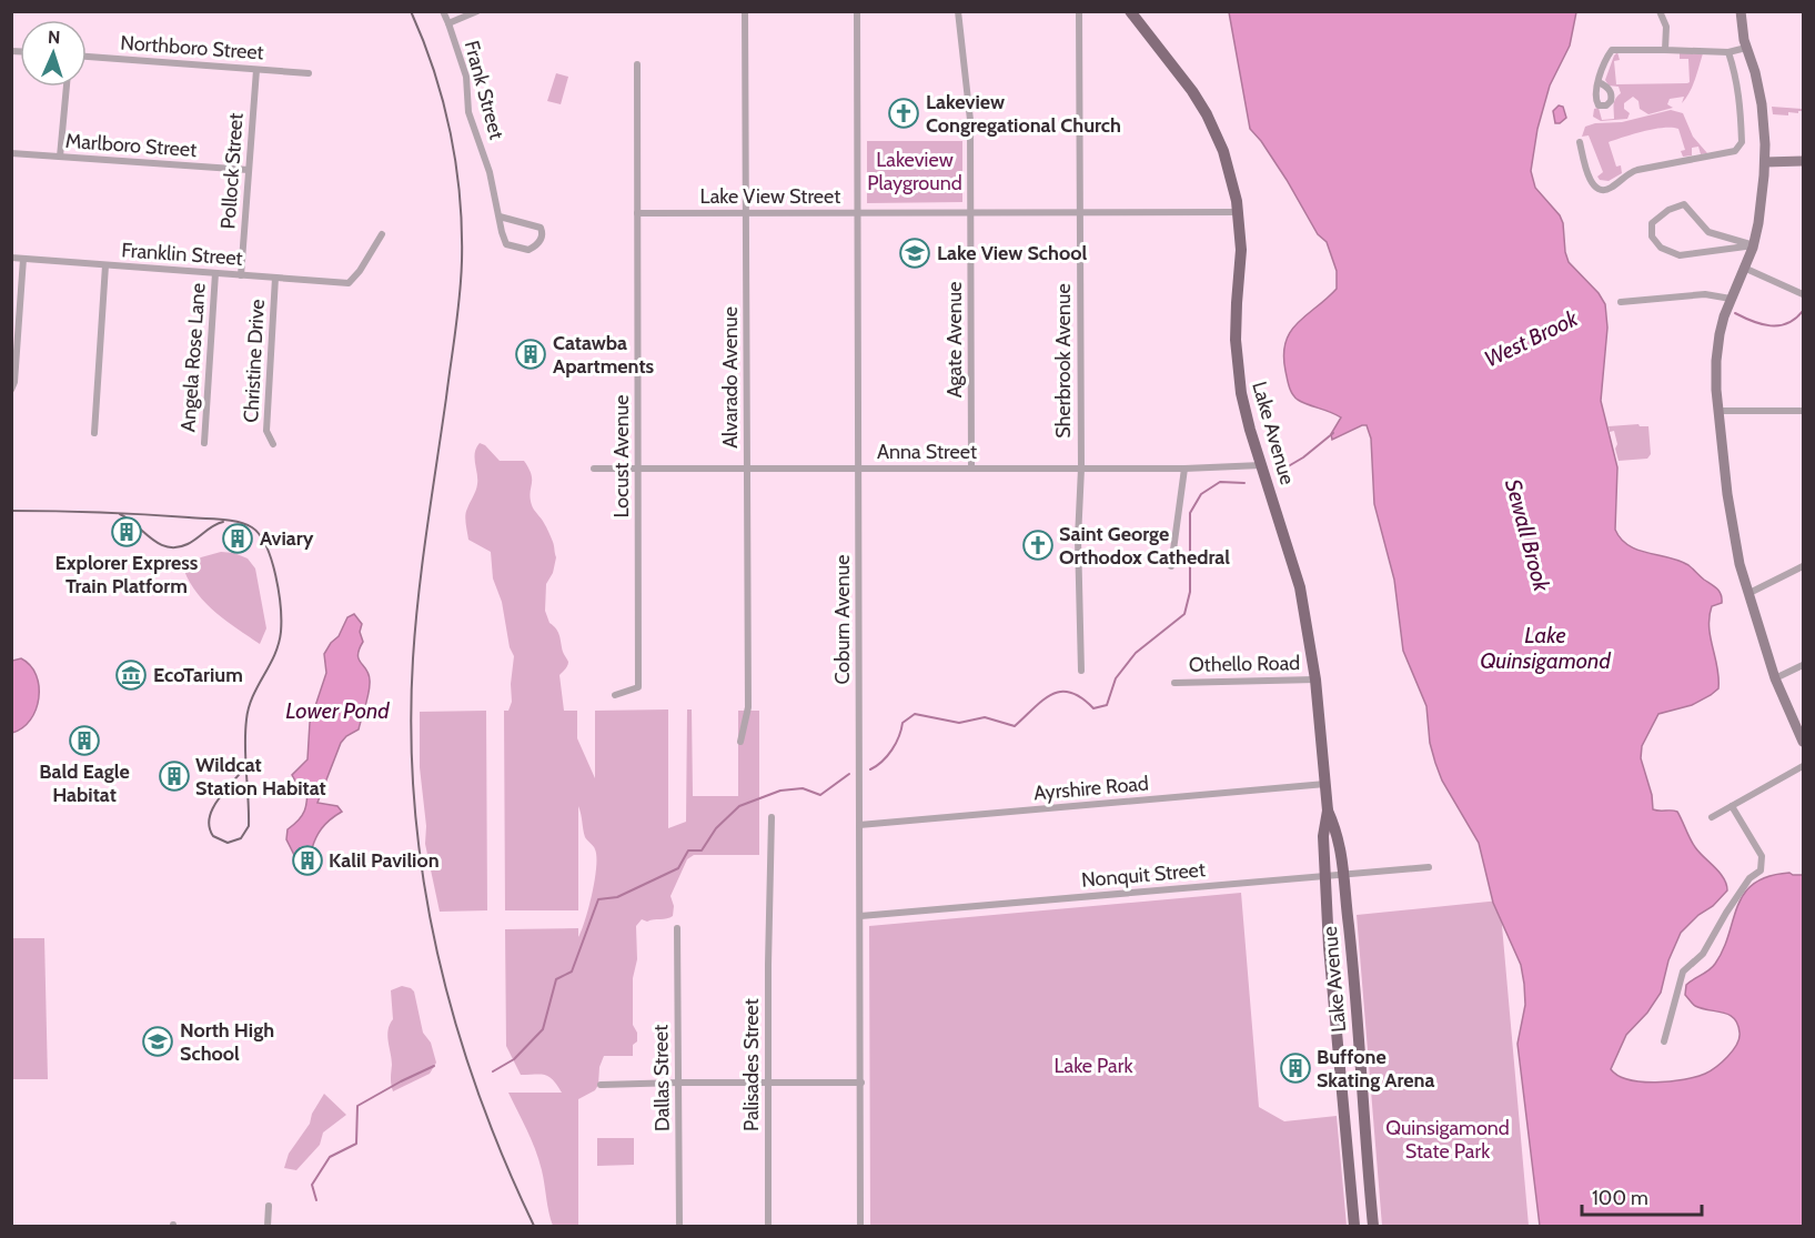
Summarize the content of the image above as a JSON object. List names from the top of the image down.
{
  "streets": {
    "main road": ["Lake Avenue"],
    "street": [
      "Northboro Street",
      "Frank Street",
      "Marlboro Street",
      "Pollock Street",
      "Lake View Street",
      "Franklin Street",
      "Agate Avenue",
      "Angela Rose Lane",
      "Christine Drive",
      "Sherbrook Avenue",
      "Alvarado Avenue",
      "Anna Street",
      "Locust Avenue",
      "Coburn Avenue",
      "Othello Road",
      "Ayrshire Road",
      "Nonquit Street",
      "Palisades Street",
      "Dallas Street"
    ]
  },
  "crossings": [
    ["Northboro Street", "Pollock Street"],
    ["Marlboro Street", "Pollock Street"],
    ["Pollock Street", "Franklin Street"],
    ["Lake View Street", "Agate Avenue"],
    ["Lake View Street", "Sherbrook Avenue"],
    ["Lake View Street", "Alvarado Avenue"],
    ["Lake View Street", "Locust Avenue"],
    ["Lake View Street", "Coburn Avenue"],
    ["Franklin Street", "Angela Rose Lane"],
    ["Franklin Street", "Christine Drive"],
    ["Agate Avenue", "Anna Street"],
    ["Sherbrook Avenue", "Anna Street"],
    ["Alvarado Avenue", "Anna Street"],
    ["Lake Avenue", "Anna Street"],
    ["Lake Avenue", "Othello Road"],
    ["Lake Avenue", "Ayrshire Road"],
    ["Lake Avenue", "Nonquit Street"],
    ["Anna Street", "Locust Avenue"],
    ["Anna Street", "Coburn Avenue"],
    ["Coburn Avenue", "Ayrshire Road"],
    ["Coburn Avenue", "Nonquit Street"]
  ],
  "water": [
    "West Brook",
    "Sewall Brook",
    "Lake Quinsigamond",
    "Lower Pond"
  ],
  "parks": ["Lakeview Playground", "Lake Park", "Quinsigamond State Park"],
  "places": {
    "church": ["Lakeview Congregational Church", "Saint George Orthodox Cathedral"],
    "school or university": ["Lake View School", "North High School"],
    "building": [
      "Catawba Apartments",
      "Explorer Express Train Platform",
      "Aviary",
      "Bald Eagle Habitat",
      "Wildcat Station Habitat",
      "Kalil Pavilion",
      "Buffone Skating Arena"
    ],
    "museum": ["EcoTarium"]
  },
  "scale_bar": "100 m",
  "north": "top"
}
